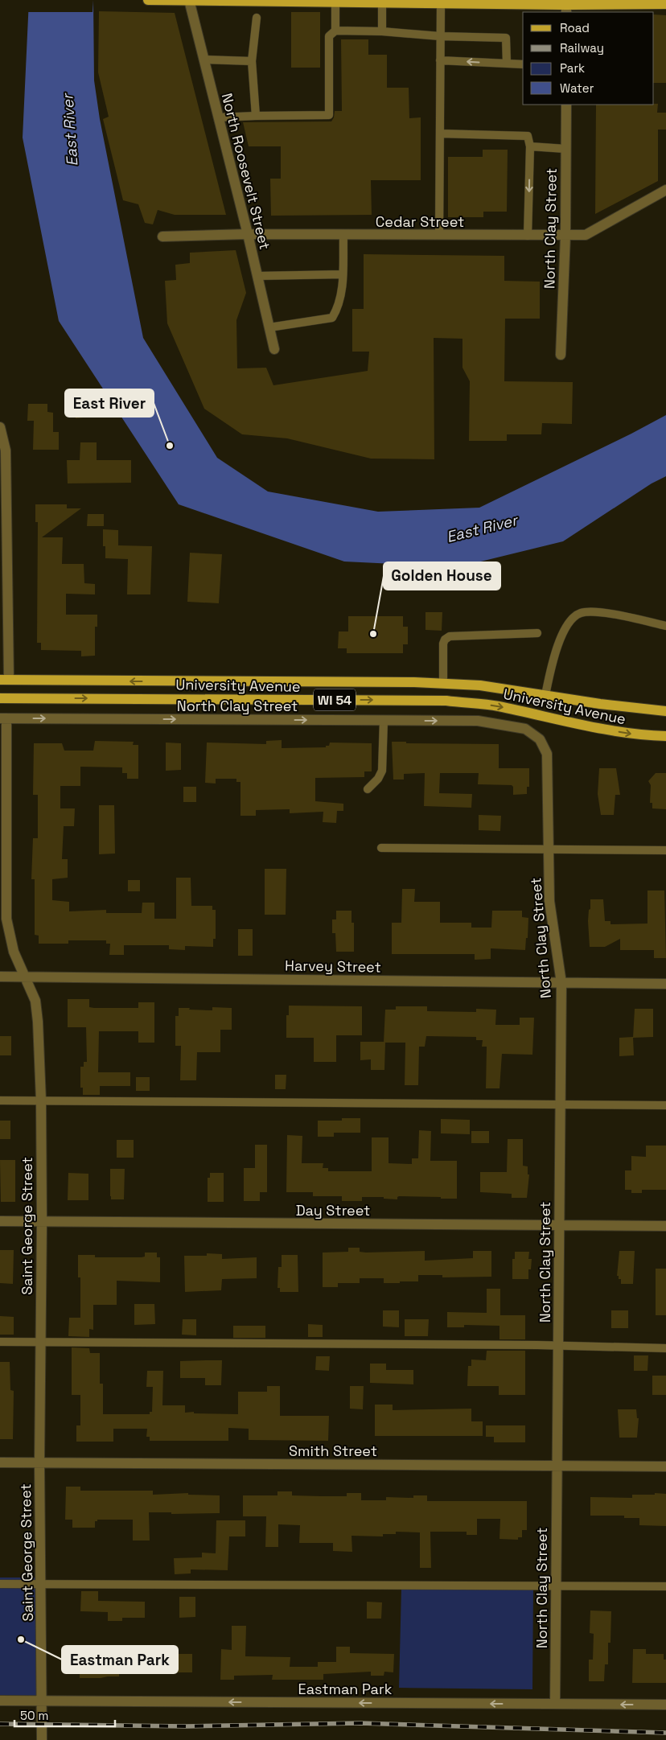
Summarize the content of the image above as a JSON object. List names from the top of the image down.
{
  "streets": {
    "main road": ["University Avenue", "WI 54"],
    "street": [
      "North Roosevelt Street",
      "Cedar Street",
      "North Clay Street",
      "Harvey Street",
      "Day Street",
      "Saint George Street",
      "Smith Street",
      "Eastman Park"
    ]
  },
  "crossings": [
    ["North Roosevelt Street", "Cedar Street"],
    ["Cedar Street", "North Clay Street"],
    ["North Clay Street", "Harvey Street"],
    ["North Clay Street", "Day Street"],
    ["North Clay Street", "Saint George Street"],
    ["North Clay Street", "Smith Street"],
    ["North Clay Street", "Eastman Park"],
    ["Harvey Street", "Saint George Street"],
    ["Day Street", "Saint George Street"],
    ["Saint George Street", "Smith Street"],
    ["Saint George Street", "Eastman Park"]
  ],
  "one_way": ["Eastman Park"],
  "water": ["East River"],
  "places": ["East River", "Golden House", "Eastman Park"],
  "legend": [
    "Road",
    "Railway",
    "Park",
    "Water"
  ],
  "scale_bar": "50 m"
}
